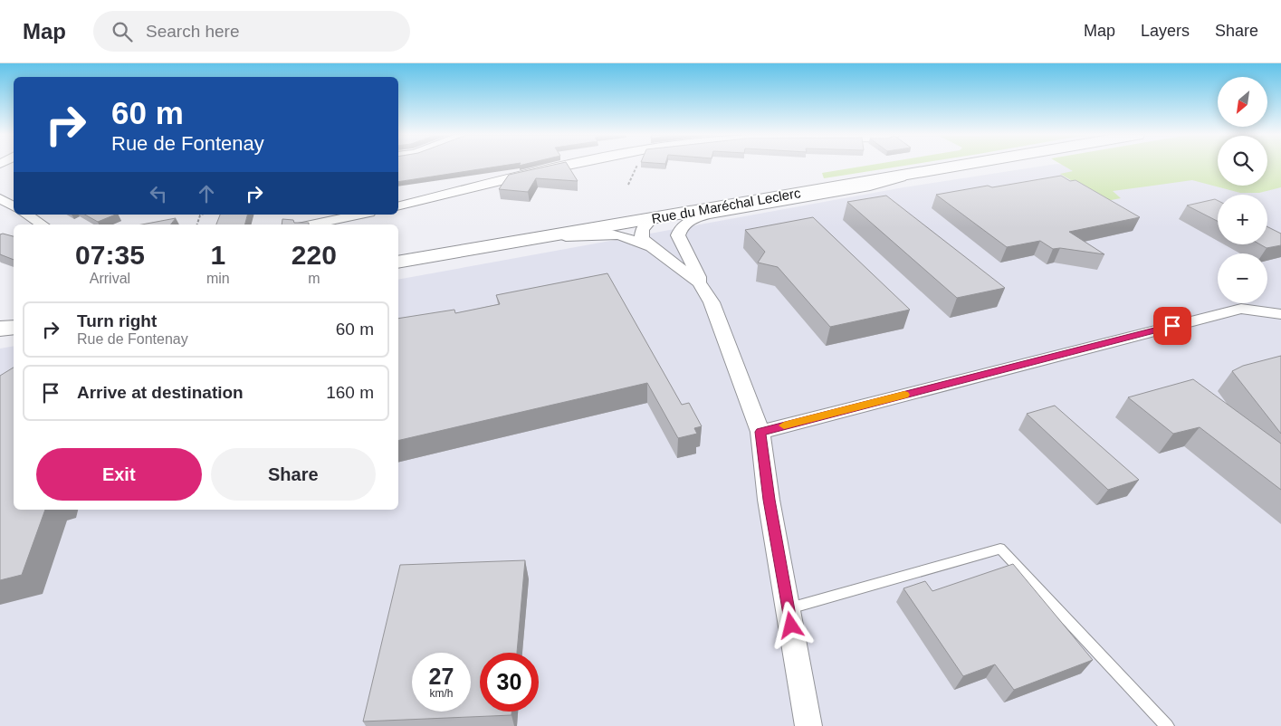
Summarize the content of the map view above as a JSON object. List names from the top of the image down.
{
  "streets": {
    "main road": ["Rue du Maréchal Leclerc"]
  },
  "north": "bottom left",
  "page": {
    "header": "Map",
    "search": "Search here",
    "nav": ["Map", "Layers", "Share"],
    "map_buttons": ["+", "−"],
    "turn": ["60 m", "Rue de Fontenay"],
    "eta": [
      "07:35",
      "Arrival",
      "1",
      "min",
      "220",
      "m"
    ],
    "list": [
      {
        "name": "Turn right",
        "note": "Rue de Fontenay",
        "value": "60 m"
      },
      {
        "name": "Arrive at destination",
        "value": "160 m"
      }
    ],
    "buttons": ["Exit", "Share"],
    "speed": "27 km/h",
    "limit": "30"
  }
}
